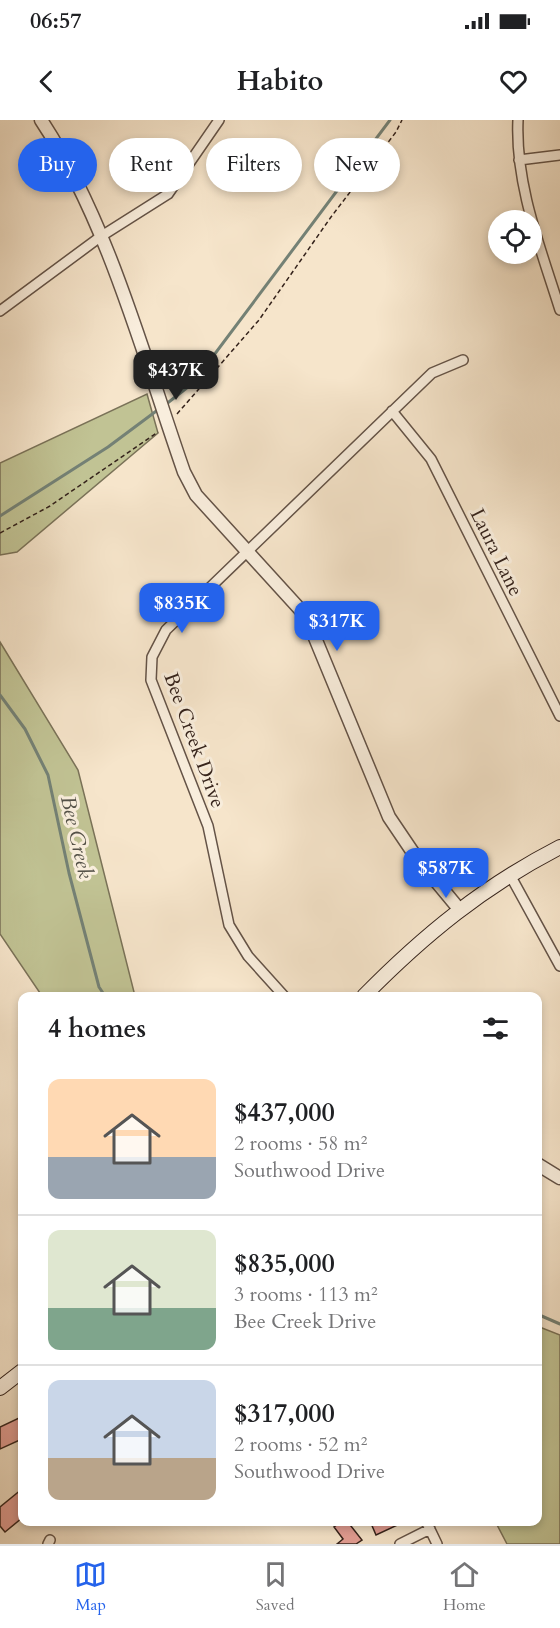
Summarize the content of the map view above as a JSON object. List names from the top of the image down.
{
  "streets": {
    "street": ["Laura Lane", "Bee Creek Drive"]
  },
  "crossings": [
    ["Laura Lane", "Bee Creek Drive"]
  ],
  "water": ["Bee Creek"],
  "page": {
    "status": "06:57",
    "header": "Habito",
    "chip": [
      "Buy",
      "Rent",
      "Filters",
      "New"
    ],
    "price": [
      "$437K",
      "$835K",
      "$317K",
      "$587K"
    ],
    "heading": "4 homes",
    "list": [
      {
        "name": "$437,000",
        "note": "2 rooms · 58 m² · Southwood Drive"
      },
      {
        "name": "$835,000",
        "note": "3 rooms · 113 m² · Bee Creek Drive"
      },
      {
        "name": "$317,000",
        "note": "2 rooms · 52 m² · Southwood Drive"
      }
    ],
    "tabs": ["Map", "Saved", "Home"]
  }
}
